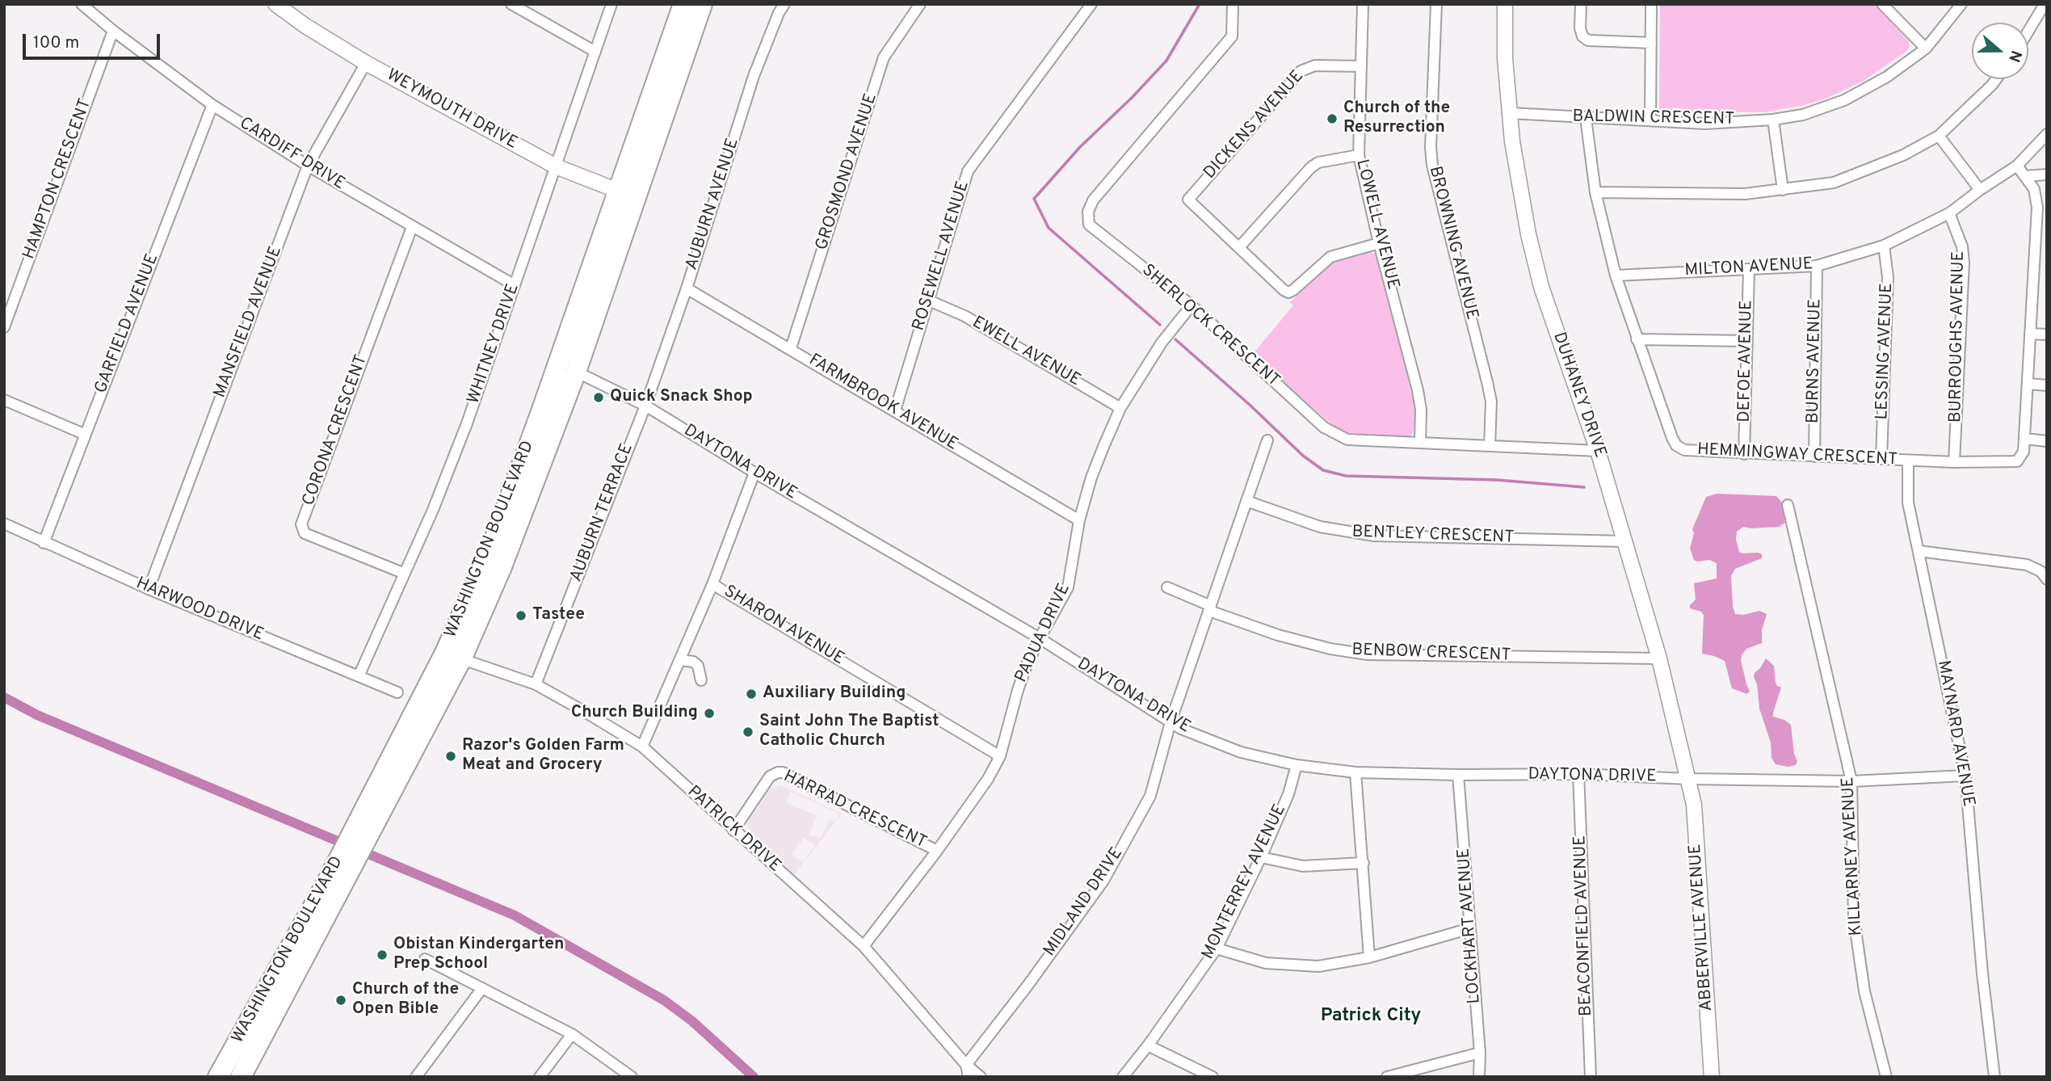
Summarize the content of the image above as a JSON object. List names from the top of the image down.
{
  "streets": {
    "highway": ["WASHINGTON BOULEVARD"],
    "street": [
      "WEYMOUTH DRIVE",
      "BALDWIN CRESCENT",
      "DICKENS AVENUE",
      "CARDIFF DRIVE",
      "GROSMOND AVENUE",
      "HAMPTON CRESCENT",
      "AUBURN AVENUE",
      "LOWELL AVENUE",
      "BROWNING AVENUE",
      "ROSEWELL AVENUE",
      "MILTON AVENUE",
      "MANSFIELD AVENUE",
      "GARFIELD AVENUE",
      "SHERLOCK CRESCENT",
      "BURROUGHS AVENUE",
      "WHITNEY DRIVE",
      "LESSING AVENUE",
      "EWELL AVENUE",
      "DEFOE AVENUE",
      "BURNS AVENUE",
      "DUHANEY DRIVE",
      "FARMBROOK AVENUE",
      "CORONA CRESCENT",
      "HEMMINGWAY CRESCENT",
      "DAYTONA DRIVE",
      "AUBURN TERRACE",
      "BENTLEY CRESCENT",
      "HARWOOD DRIVE",
      "SHARON AVENUE",
      "PADUA DRIVE",
      "BENBOW CRESCENT",
      "MAYNARD AVENUE",
      "HARRAD CRESCENT",
      "PATRICK DRIVE",
      "KILLARNEY AVENUE",
      "MONTERREY AVENUE",
      "MIDLAND DRIVE",
      "LOCKHART AVENUE",
      "BEACONFIELD AVENUE",
      "ABBERVILLE AVENUE"
    ]
  },
  "crossings": [
    ["WEYMOUTH DRIVE", "MANSFIELD AVENUE"],
    ["WEYMOUTH DRIVE", "WHITNEY DRIVE"],
    ["WEYMOUTH DRIVE", "WASHINGTON BOULEVARD"],
    ["BALDWIN CRESCENT", "DUHANEY DRIVE"],
    ["BALDWIN CRESCENT", "HEMMINGWAY CRESCENT"],
    ["DICKENS AVENUE", "LOWELL AVENUE"],
    ["CARDIFF DRIVE", "HAMPTON CRESCENT"],
    ["CARDIFF DRIVE", "MANSFIELD AVENUE"],
    ["CARDIFF DRIVE", "GARFIELD AVENUE"],
    ["CARDIFF DRIVE", "WHITNEY DRIVE"],
    ["CARDIFF DRIVE", "CORONA CRESCENT"],
    ["GROSMOND AVENUE", "FARMBROOK AVENUE"],
    ["AUBURN AVENUE", "FARMBROOK AVENUE"],
    ["AUBURN AVENUE", "DAYTONA DRIVE"],
    ["AUBURN AVENUE", "AUBURN TERRACE"],
    ["LOWELL AVENUE", "SHERLOCK CRESCENT"],
    ["BROWNING AVENUE", "SHERLOCK CRESCENT"],
    ["ROSEWELL AVENUE", "EWELL AVENUE"],
    ["ROSEWELL AVENUE", "FARMBROOK AVENUE"],
    ["MILTON AVENUE", "BURROUGHS AVENUE"],
    ["MILTON AVENUE", "LESSING AVENUE"],
    ["MILTON AVENUE", "DEFOE AVENUE"],
    ["MILTON AVENUE", "BURNS AVENUE"],
    ["MILTON AVENUE", "HEMMINGWAY CRESCENT"],
    ["MANSFIELD AVENUE", "HARWOOD DRIVE"],
    ["GARFIELD AVENUE", "HARWOOD DRIVE"],
    ["SHERLOCK CRESCENT", "DUHANEY DRIVE"],
    ["SHERLOCK CRESCENT", "PADUA DRIVE"],
    ["BURROUGHS AVENUE", "HEMMINGWAY CRESCENT"],
    ["WHITNEY DRIVE", "CORONA CRESCENT"],
    ["WHITNEY DRIVE", "HARWOOD DRIVE"],
    ["LESSING AVENUE", "HEMMINGWAY CRESCENT"],
    ["EWELL AVENUE", "PADUA DRIVE"],
    ["DEFOE AVENUE", "HEMMINGWAY CRESCENT"],
    ["BURNS AVENUE", "HEMMINGWAY CRESCENT"],
    ["DUHANEY DRIVE", "DAYTONA DRIVE"],
    ["DUHANEY DRIVE", "BENTLEY CRESCENT"],
    ["DUHANEY DRIVE", "BENBOW CRESCENT"],
    ["DUHANEY DRIVE", "ABBERVILLE AVENUE"],
    ["FARMBROOK AVENUE", "PADUA DRIVE"],
    ["HEMMINGWAY CRESCENT", "MAYNARD AVENUE"],
    ["DAYTONA DRIVE", "AUBURN TERRACE"],
    ["DAYTONA DRIVE", "WASHINGTON BOULEVARD"],
    ["DAYTONA DRIVE", "PADUA DRIVE"],
    ["DAYTONA DRIVE", "MAYNARD AVENUE"],
    ["DAYTONA DRIVE", "KILLARNEY AVENUE"],
    ["DAYTONA DRIVE", "MONTERREY AVENUE"],
    ["DAYTONA DRIVE", "MIDLAND DRIVE"],
    ["DAYTONA DRIVE", "LOCKHART AVENUE"],
    ["DAYTONA DRIVE", "BEACONFIELD AVENUE"],
    ["DAYTONA DRIVE", "ABBERVILLE AVENUE"],
    ["AUBURN TERRACE", "PATRICK DRIVE"],
    ["BENTLEY CRESCENT", "MIDLAND DRIVE"],
    ["WASHINGTON BOULEVARD", "PATRICK DRIVE"],
    ["SHARON AVENUE", "PADUA DRIVE"],
    ["PADUA DRIVE", "HARRAD CRESCENT"],
    ["PADUA DRIVE", "PATRICK DRIVE"],
    ["BENBOW CRESCENT", "MIDLAND DRIVE"],
    ["HARRAD CRESCENT", "PATRICK DRIVE"],
    ["PATRICK DRIVE", "MIDLAND DRIVE"]
  ],
  "districts": ["Patrick City"],
  "places": [
    "Church of the Resurrection",
    "Quick Snack Shop",
    "Tastee",
    "Auxiliary Building",
    "Church Building",
    "Saint John The Baptist Catholic Church",
    "Razor's Golden Farm Meat and Grocery",
    "Obistan Kindergarten Prep School",
    "Church of the Open Bible"
  ],
  "scale_bar": "100 m",
  "north": "right"
}
